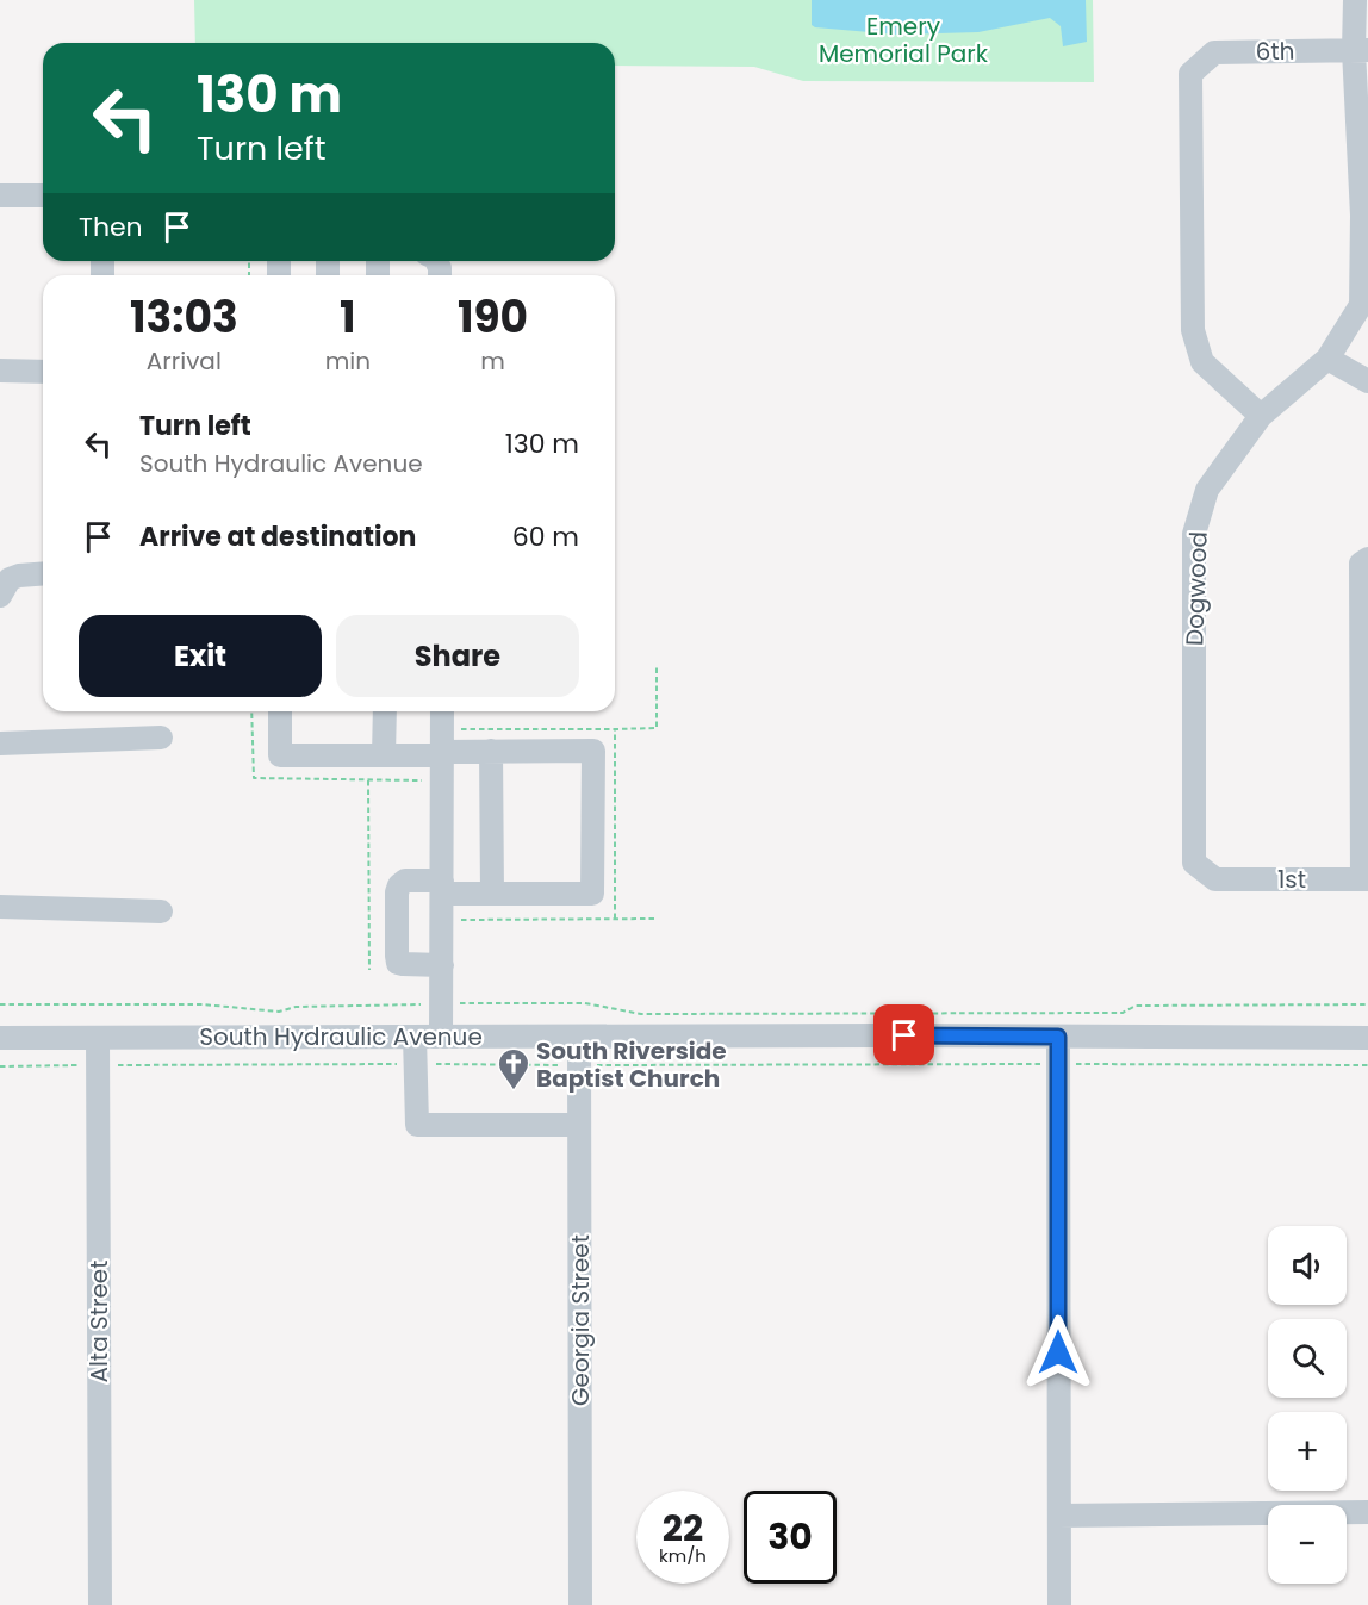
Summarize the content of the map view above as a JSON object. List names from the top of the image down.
{
  "streets": {
    "street": [
      "6th",
      "Dogwood",
      "1st",
      "South Hydraulic Avenue",
      "Georgia Street",
      "Alta Street"
    ]
  },
  "crossings": [
    ["6th", "Dogwood"],
    ["Dogwood", "1st"],
    ["South Hydraulic Avenue", "Georgia Street"],
    ["South Hydraulic Avenue", "Alta Street"]
  ],
  "parks": ["Emery Memorial Park"],
  "places": {
    "church": ["South Riverside Baptist Church"]
  },
  "page": {
    "turn": ["130 m", "Turn left"],
    "then": "Then",
    "eta": [
      "13:03",
      "Arrival",
      "1",
      "min",
      "190",
      "m"
    ],
    "list": [
      {
        "name": "Turn left",
        "note": "South Hydraulic Avenue",
        "value": "130 m"
      },
      {
        "name": "Arrive at destination",
        "value": "60 m"
      }
    ],
    "buttons": ["Exit", "Share"],
    "map_buttons": ["+", "−"],
    "speed": "22 km/h",
    "limit": "30"
  }
}
